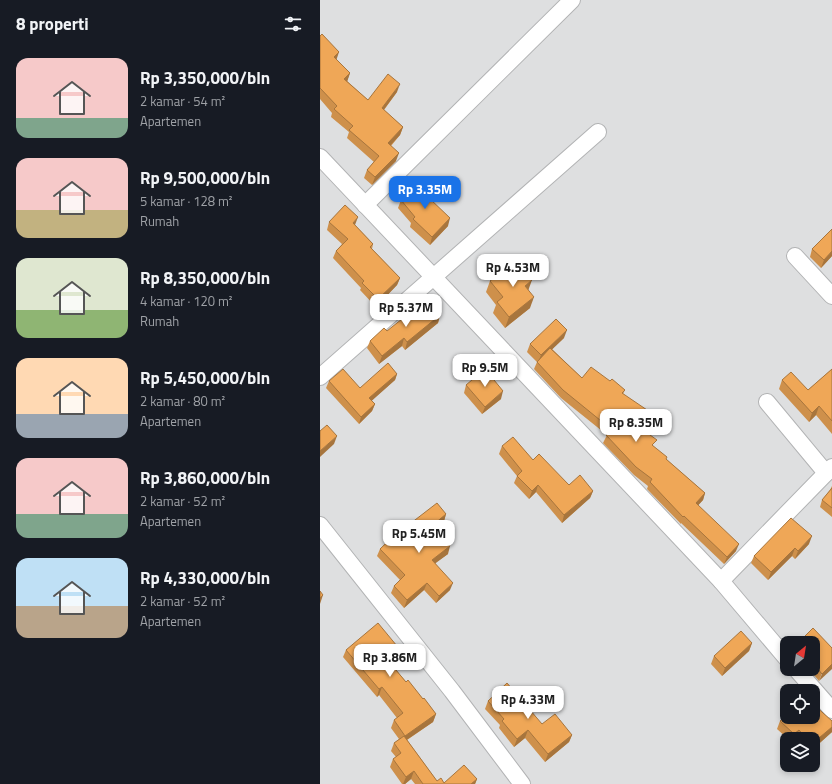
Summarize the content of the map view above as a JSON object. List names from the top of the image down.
{
  "north": "top right",
  "page": {
    "heading": "8 properti",
    "list": [
      {
        "name": "Rp 3,350,000/bln",
        "note": "2 kamar · 54 m² · Apartemen"
      },
      {
        "name": "Rp 9,500,000/bln",
        "note": "5 kamar · 128 m² · Rumah"
      },
      {
        "name": "Rp 8,350,000/bln",
        "note": "4 kamar · 120 m² · Rumah"
      },
      {
        "name": "Rp 5,450,000/bln",
        "note": "2 kamar · 80 m² · Apartemen"
      },
      {
        "name": "Rp 3,860,000/bln",
        "note": "2 kamar · 52 m² · Apartemen"
      },
      {
        "name": "Rp 4,330,000/bln",
        "note": "2 kamar · 52 m² · Apartemen"
      }
    ],
    "price": [
      "Rp 3.35M",
      "Rp 4.53M",
      "Rp 5.37M",
      "Rp 9.5M",
      "Rp 8.35M",
      "Rp 5.45M",
      "Rp 3.86M",
      "Rp 4.33M"
    ]
  }
}
